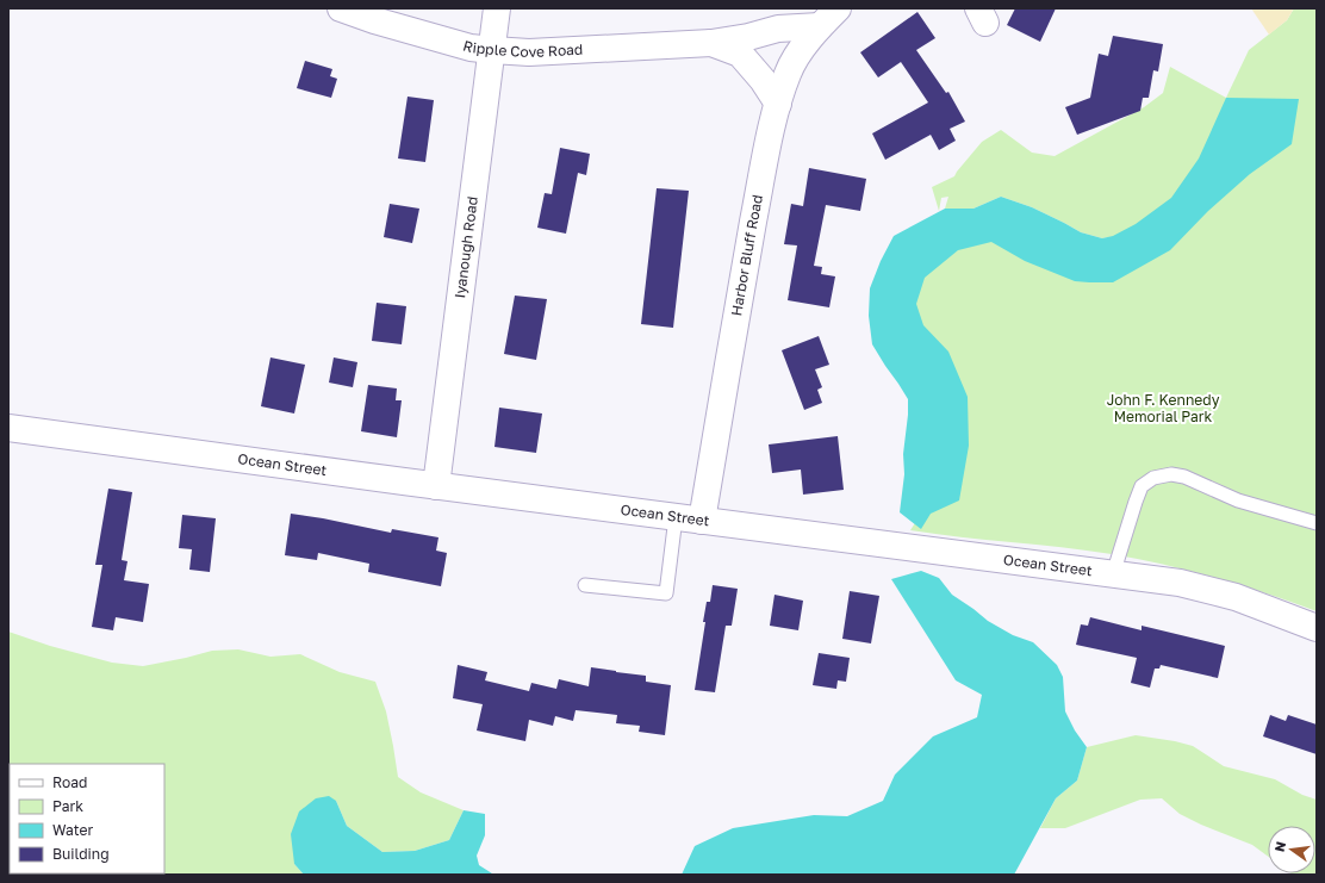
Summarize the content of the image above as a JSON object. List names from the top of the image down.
{
  "streets": {
    "street": [
      "Ripple Cove Road",
      "Iyanough Road",
      "Harbor Bluff Road",
      "Ocean Street"
    ]
  },
  "crossings": [
    ["Ripple Cove Road", "Iyanough Road"],
    ["Ripple Cove Road", "Harbor Bluff Road"],
    ["Iyanough Road", "Ocean Street"],
    ["Harbor Bluff Road", "Ocean Street"]
  ],
  "parks": ["John F. Kennedy Memorial Park"],
  "legend": [
    "Road",
    "Park",
    "Water",
    "Building"
  ],
  "north": "left"
}
